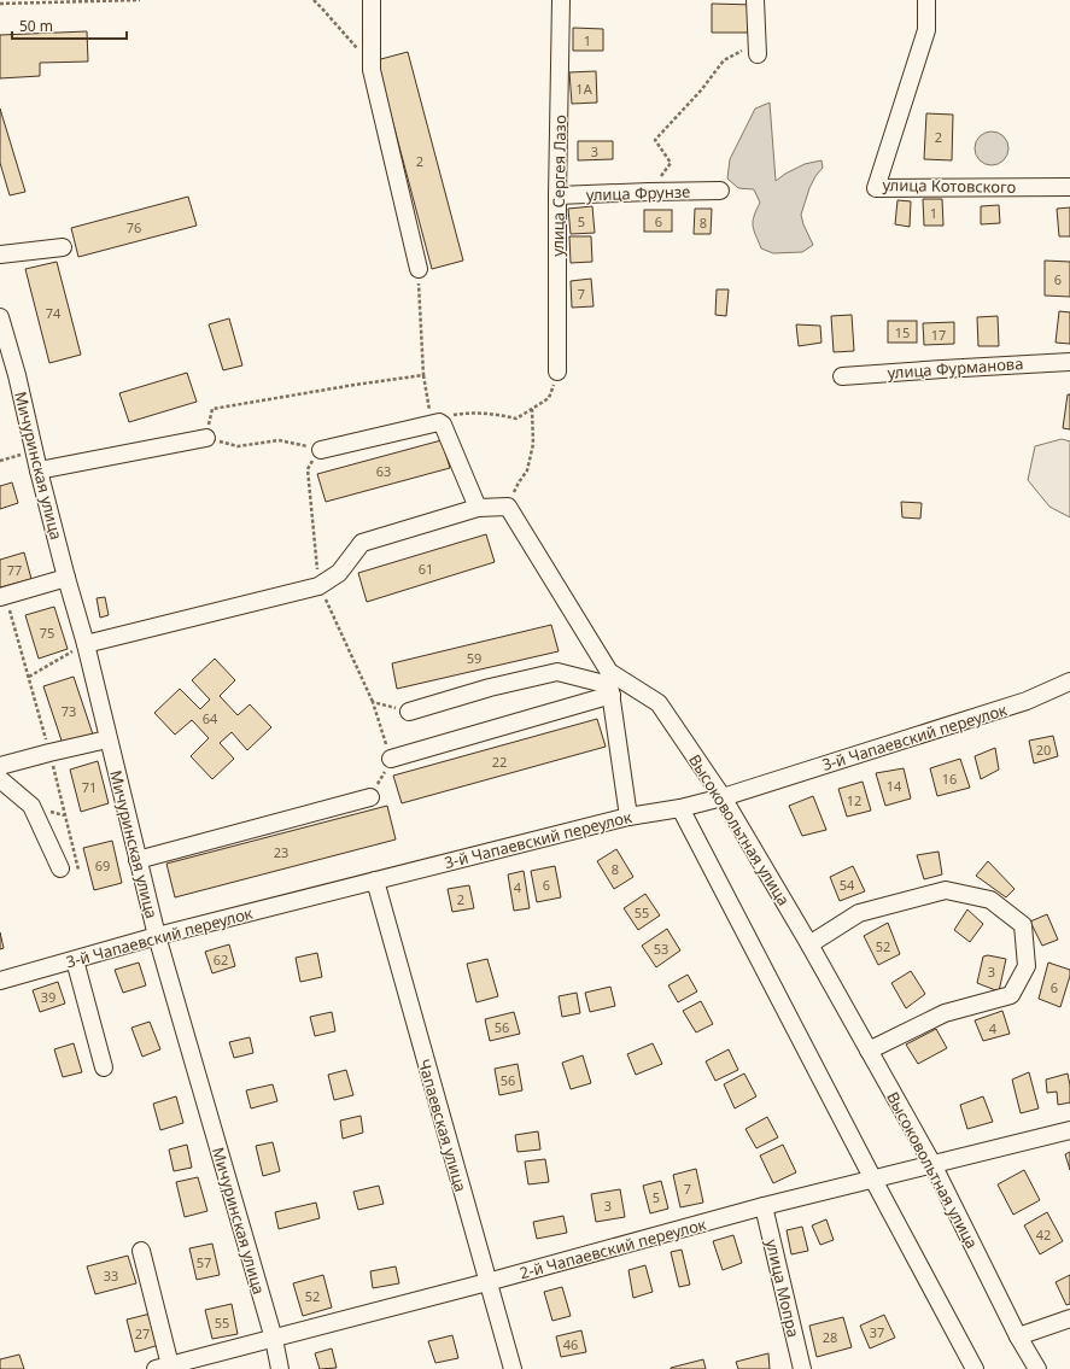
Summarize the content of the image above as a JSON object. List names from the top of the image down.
{
  "streets": {
    "street": [
      "улица Сергея Лазо",
      "улица Котовского",
      "улица Фрунзе",
      "улица Фурманова",
      "Мичуринская улица",
      "3-й Чапаевский переулок",
      "Высоковольтная улица",
      "Чапаевская улица",
      "2-й Чапаевский переулок",
      "улица Мопра"
    ]
  },
  "crossings": [
    ["улица Сергея Лазо", "улица Фрунзе"],
    ["Мичуринская улица", "3-й Чапаевский переулок"],
    ["Мичуринская улица", "2-й Чапаевский переулок"],
    ["3-й Чапаевский переулок", "Высоковольтная улица"],
    ["3-й Чапаевский переулок", "Чапаевская улица"],
    ["Высоковольтная улица", "2-й Чапаевский переулок"],
    ["Чапаевская улица", "2-й Чапаевский переулок"],
    ["2-й Чапаевский переулок", "улица Мопра"]
  ],
  "house_numbers": [
    "1",
    "1А",
    "2",
    "3",
    "2",
    "1",
    "5",
    "6",
    "8",
    "76",
    "6",
    "7",
    "74",
    "15",
    "17",
    "63",
    "61",
    "77",
    "75",
    "59",
    "73",
    "64",
    "20",
    "22",
    "16",
    "14",
    "71",
    "12",
    "23",
    "69",
    "8",
    "6",
    "54",
    "4",
    "2",
    "55",
    "52",
    "53",
    "62",
    "3",
    "6",
    "39",
    "56",
    "4",
    "56",
    "7",
    "5",
    "3",
    "42",
    "57",
    "33",
    "52",
    "55",
    "37",
    "27",
    "28",
    "46"
  ],
  "scale_bar": "50 m"
}
